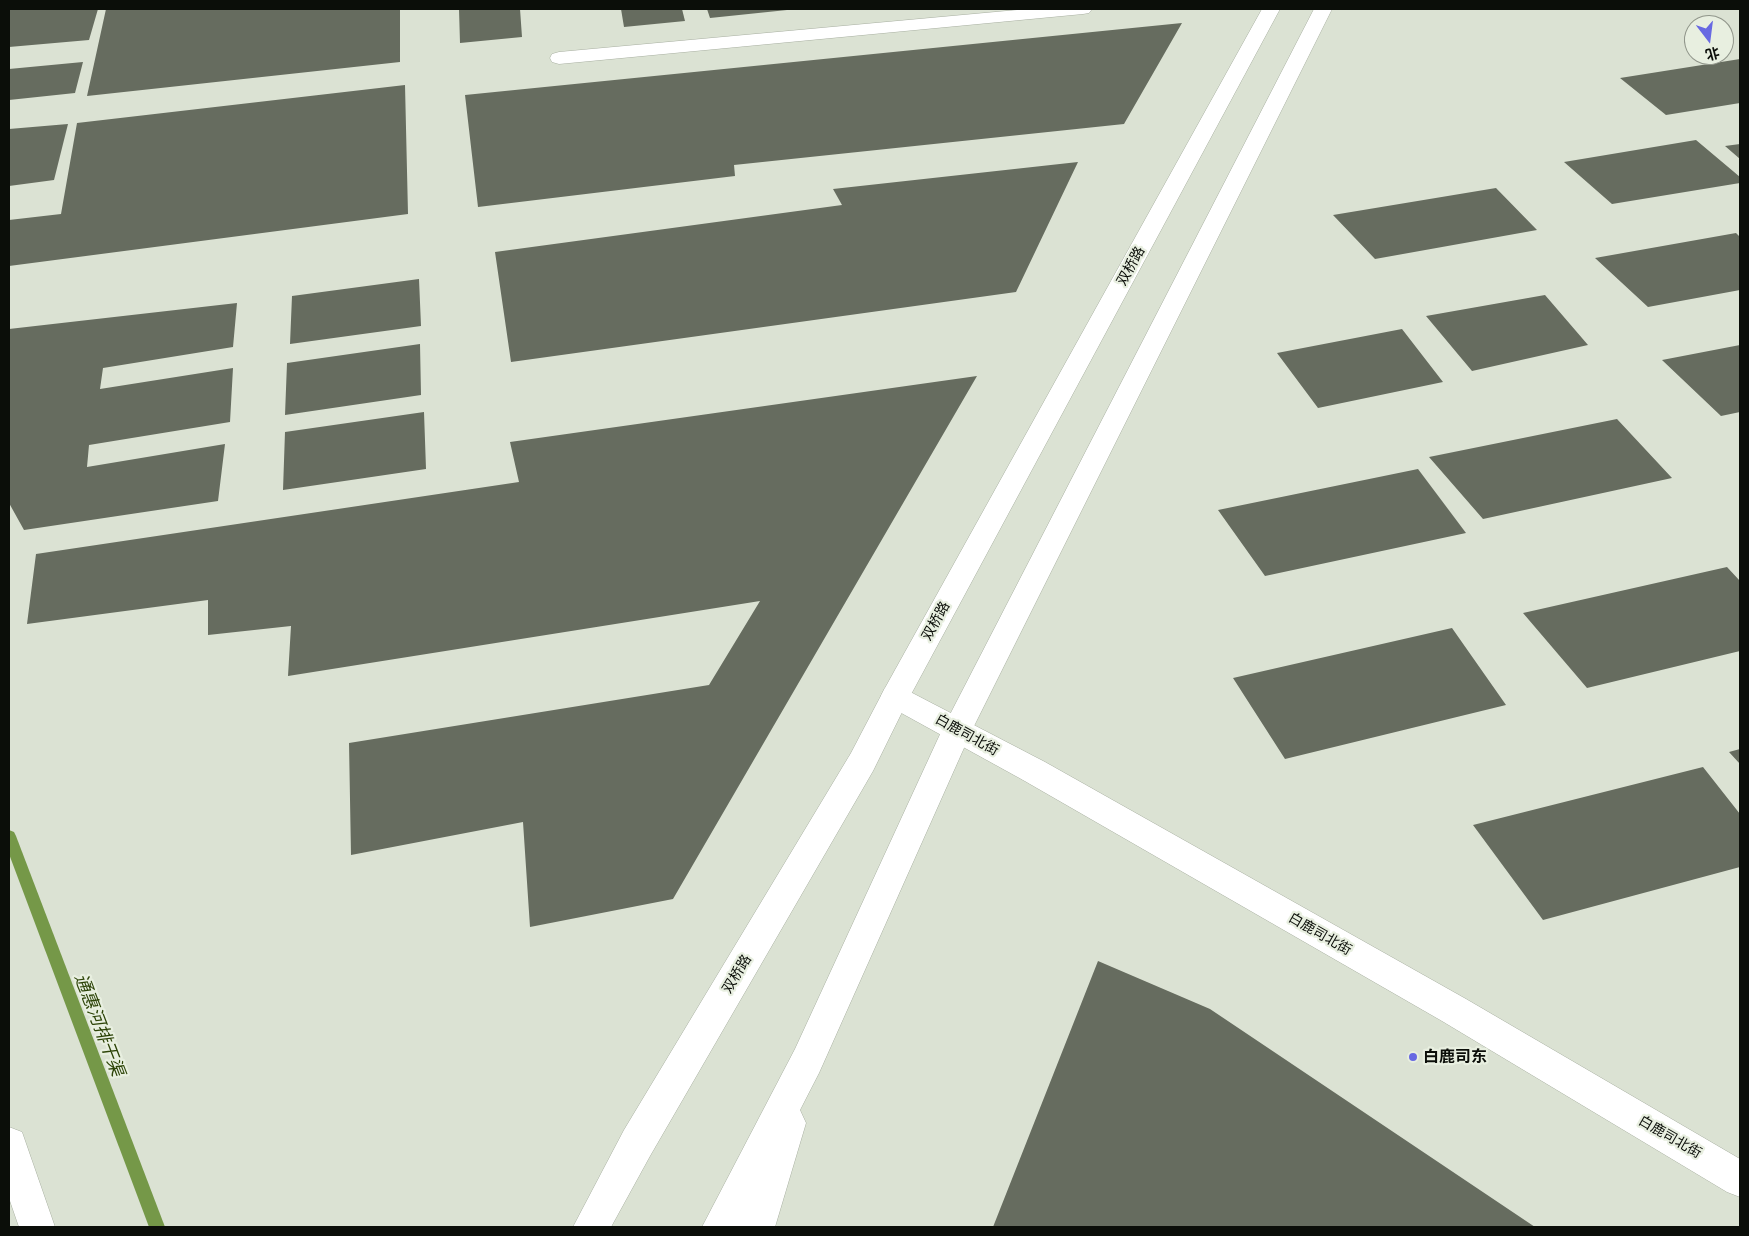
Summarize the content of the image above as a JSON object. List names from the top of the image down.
{
  "streets": {
    "street": ["双桥路", "白鹿司北街"]
  },
  "crossings": [
    ["双桥路", "白鹿司北街"]
  ],
  "water": ["通惠河排干渠"],
  "places": ["白鹿司东"],
  "north": "bottom"
}
